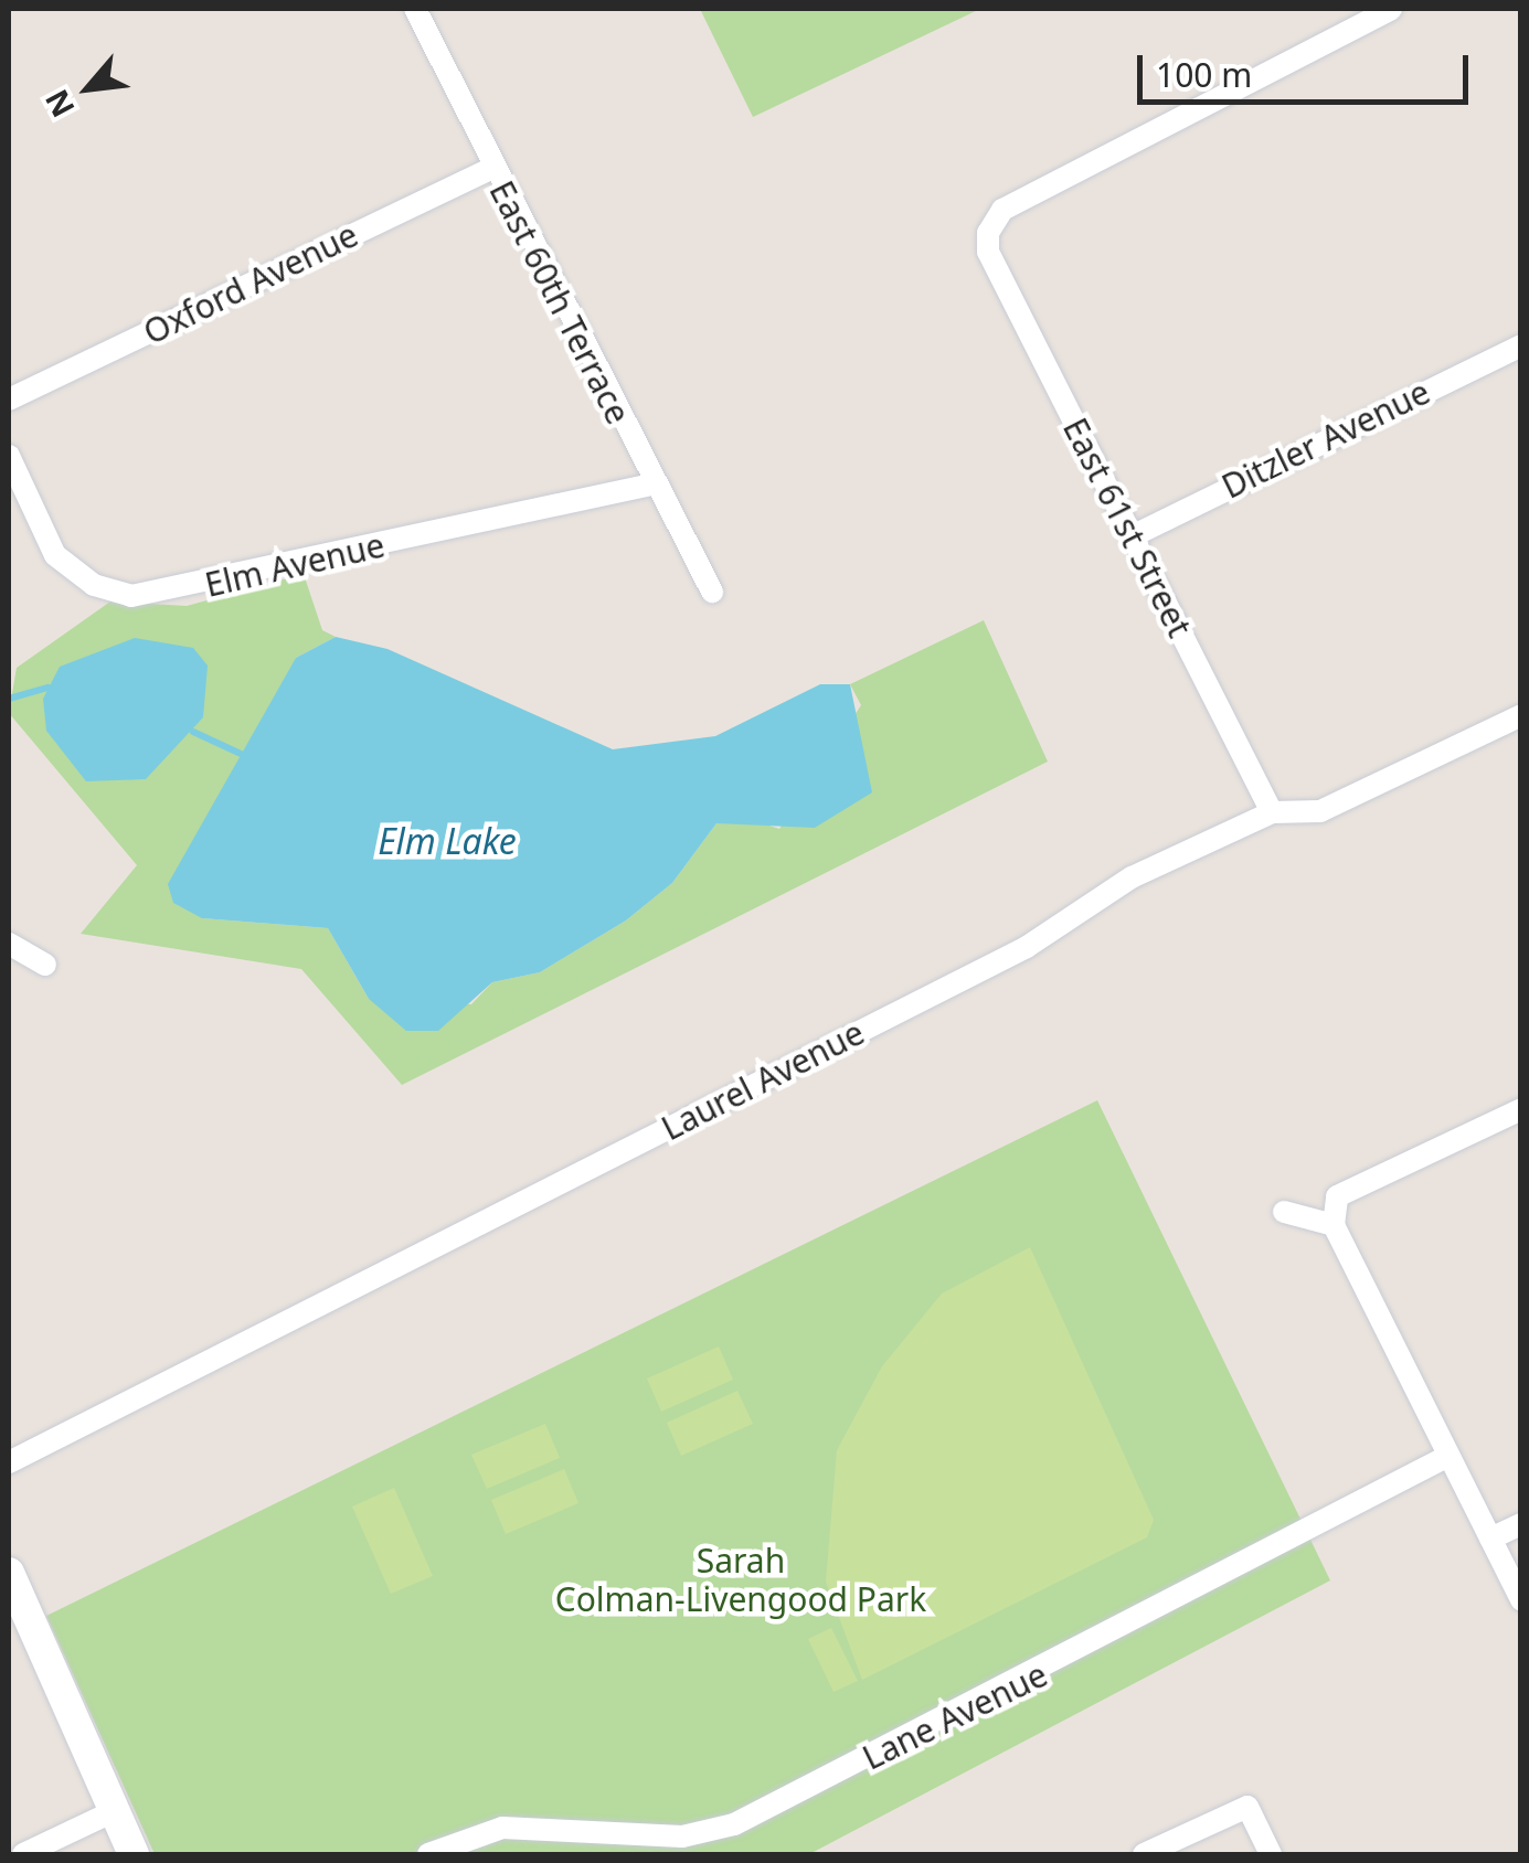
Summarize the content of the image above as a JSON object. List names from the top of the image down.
{
  "streets": {
    "street": [
      "Oxford Avenue",
      "East 60th Terrace",
      "Ditzler Avenue",
      "East 61st Street",
      "Elm Avenue",
      "Laurel Avenue",
      "Lane Avenue"
    ]
  },
  "crossings": [
    ["Oxford Avenue", "East 60th Terrace"],
    ["East 60th Terrace", "Elm Avenue"],
    ["Ditzler Avenue", "East 61st Street"],
    ["East 61st Street", "Laurel Avenue"]
  ],
  "water": ["Elm Lake"],
  "parks": ["Sarah Colman-Livengood Park"],
  "scale_bar": "100 m",
  "north": "bottom left"
}
